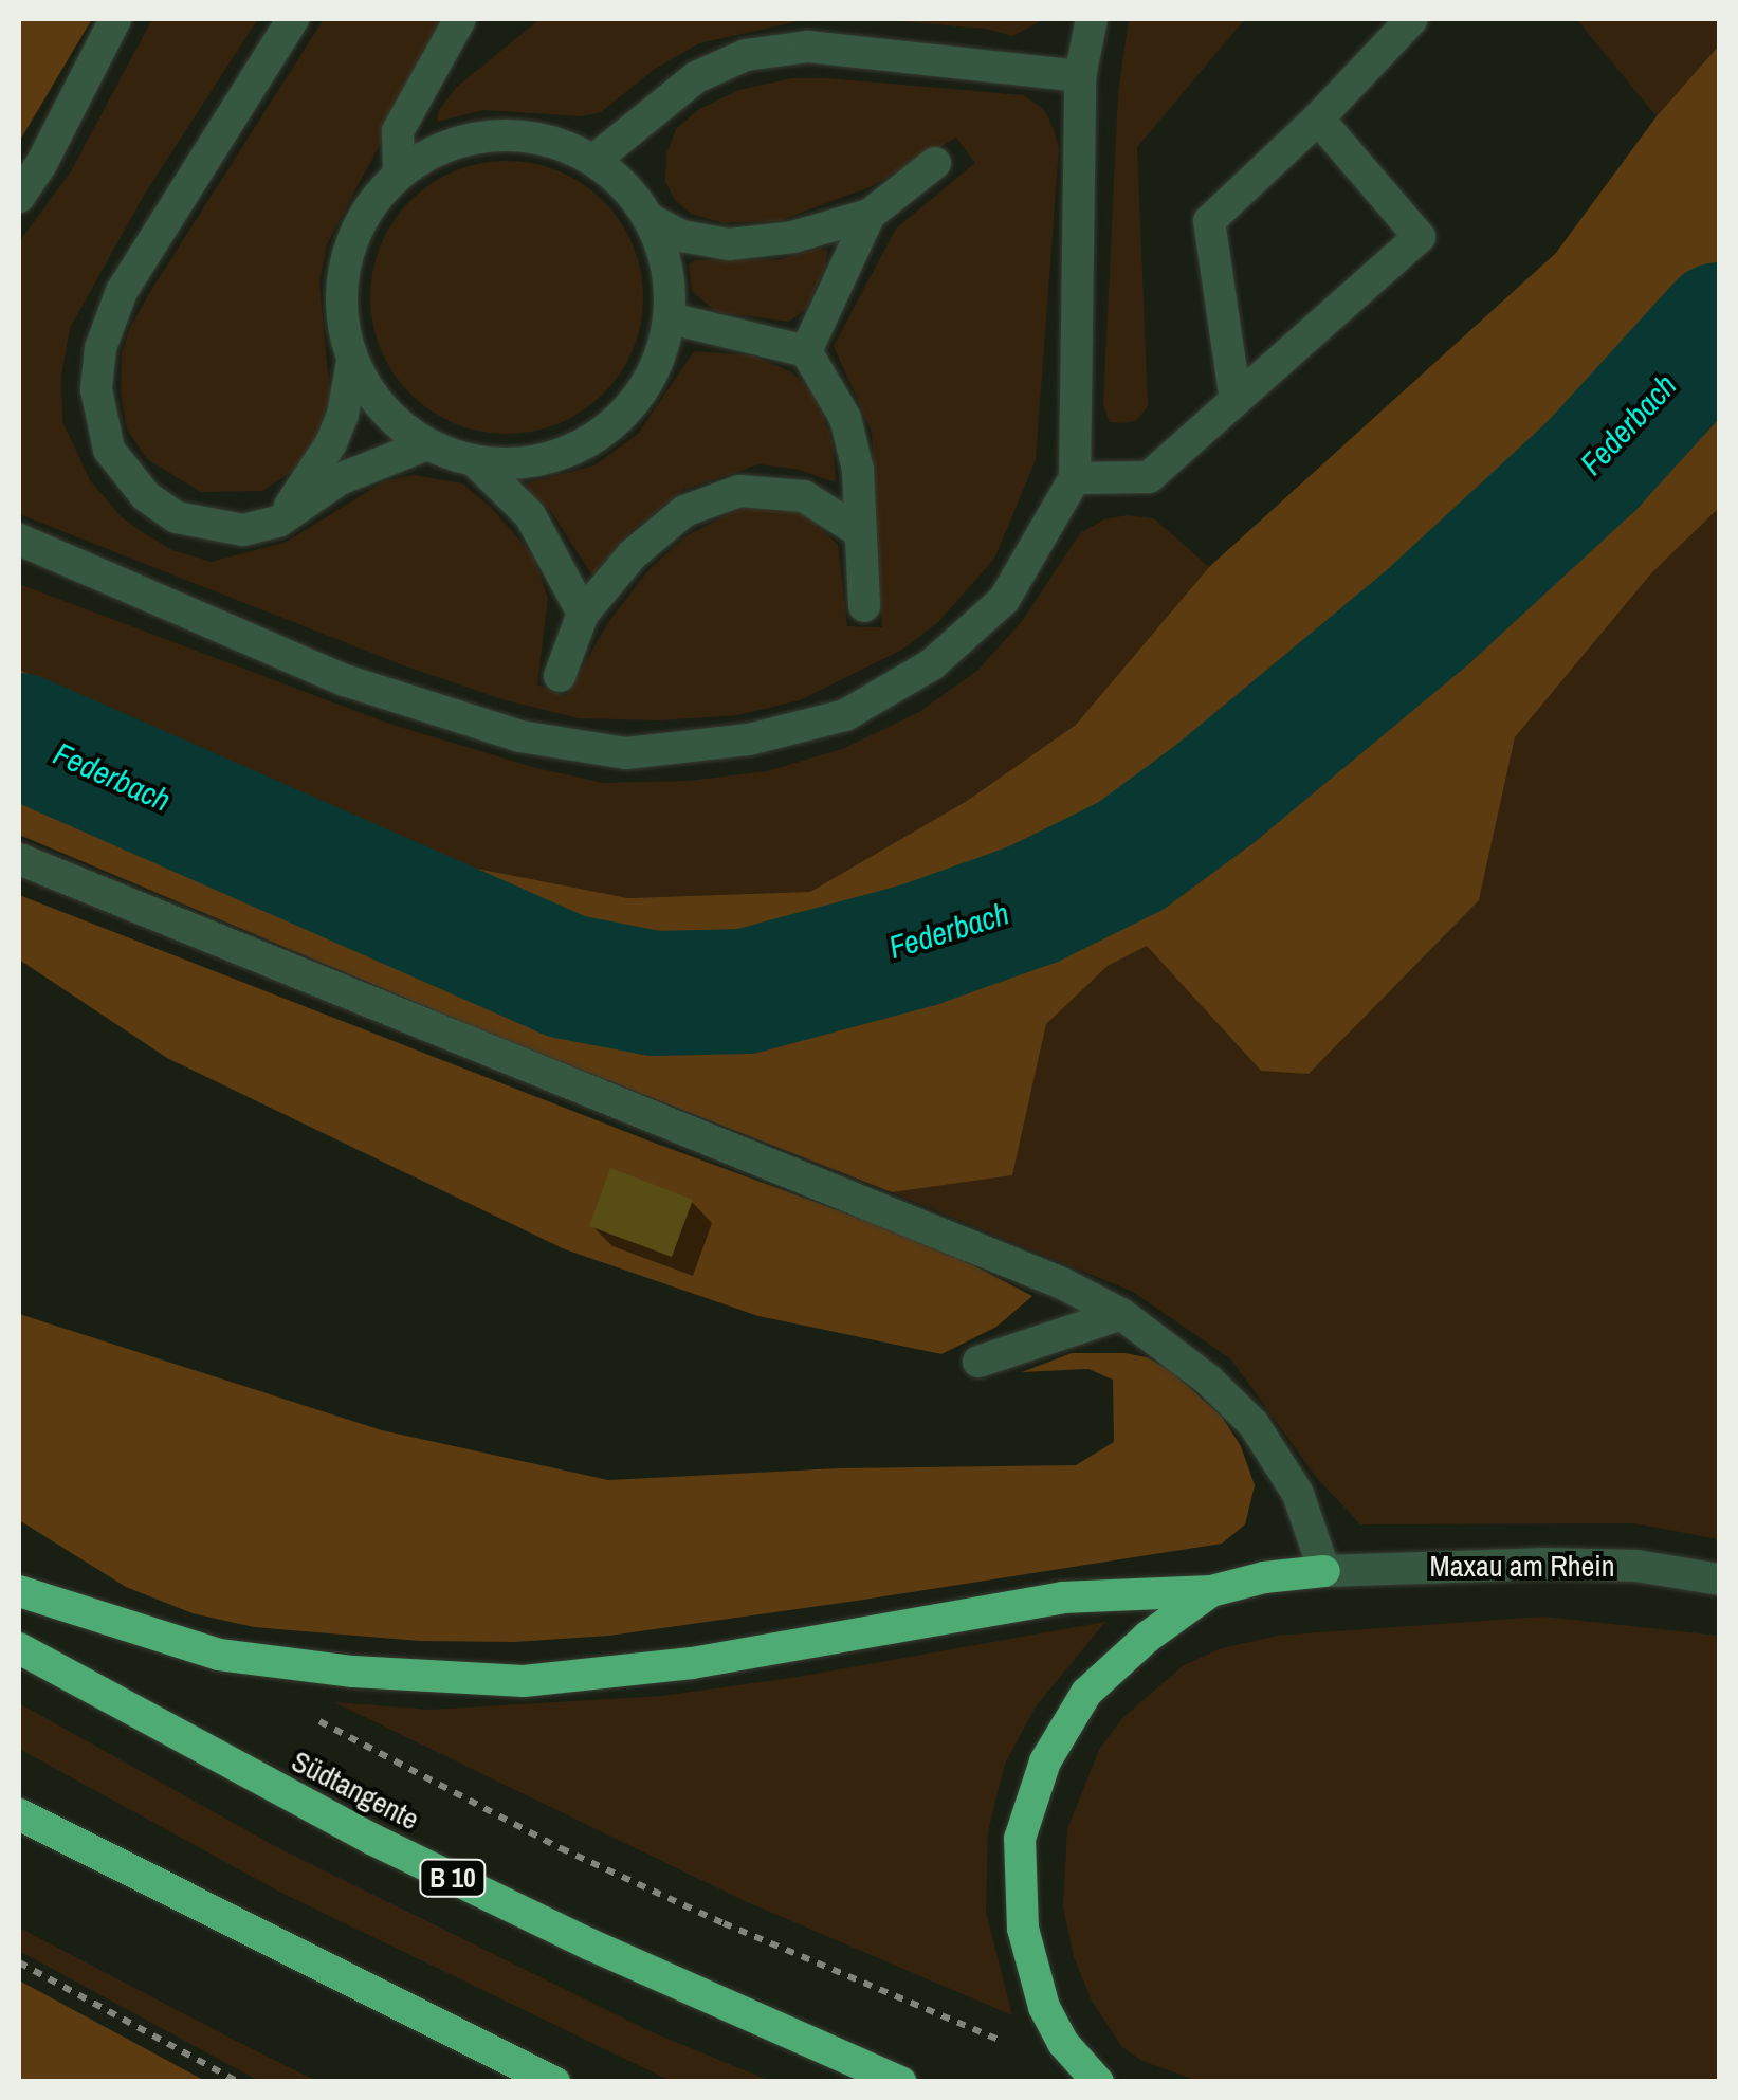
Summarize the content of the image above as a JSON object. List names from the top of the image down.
{
  "streets": {
    "highway": ["Südtangente", "B 10"],
    "street": ["Maxau am Rhein"]
  },
  "water": ["Federbach"]
}
